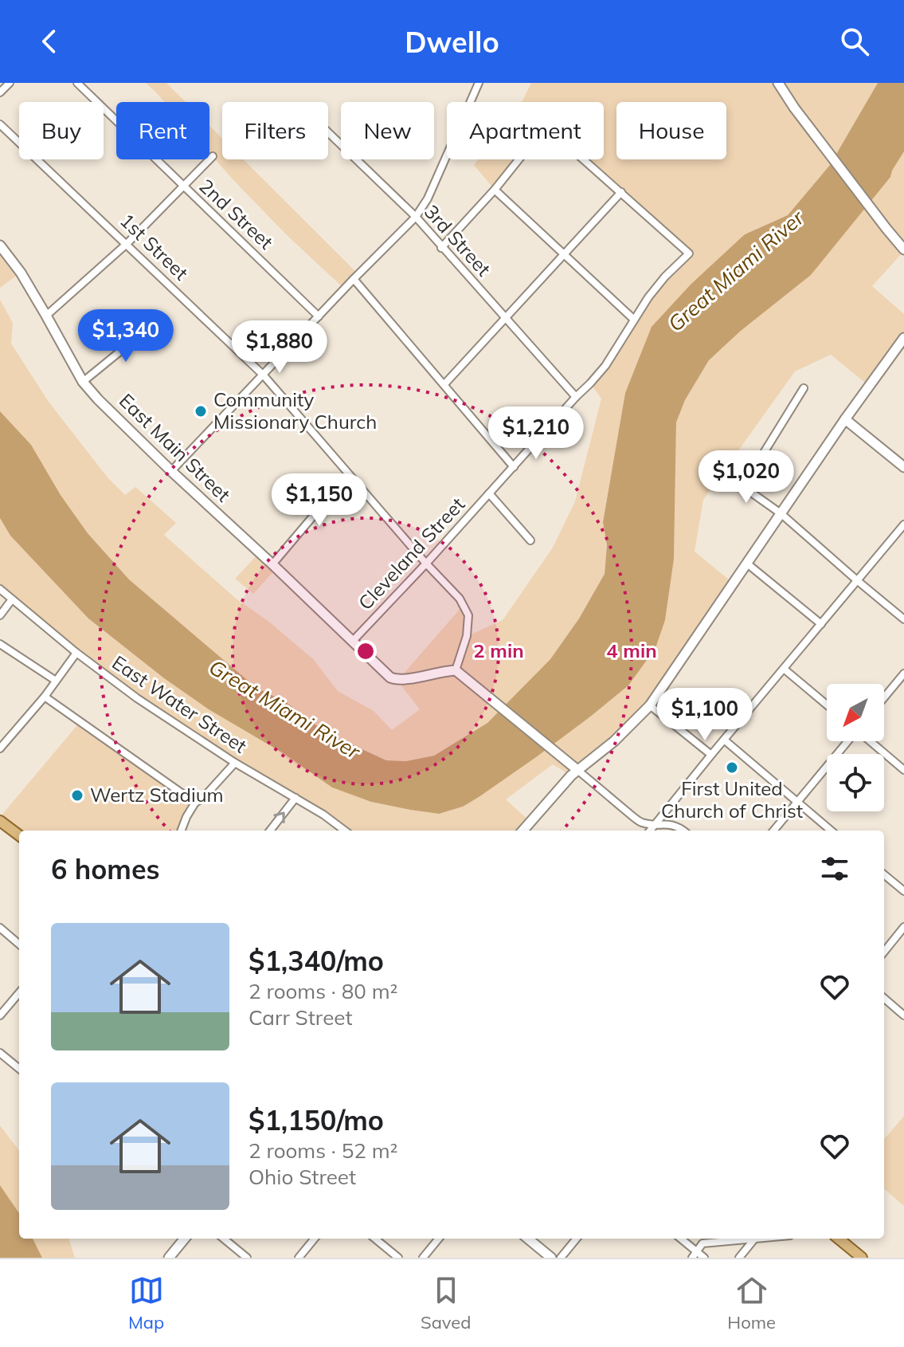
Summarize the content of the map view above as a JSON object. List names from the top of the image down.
{
  "streets": {
    "street": [
      "2nd Street",
      "3rd Street",
      "1st Street",
      "East Main Street",
      "Cleveland Street",
      "East Water Street"
    ]
  },
  "crossings": [
    ["3rd Street", "Cleveland Street"],
    ["1st Street", "East Main Street"],
    ["1st Street", "Cleveland Street"],
    ["East Main Street", "Cleveland Street"]
  ],
  "water": ["Great Miami River"],
  "places": ["Community Missionary Church", "First United Church of Christ", "Wertz Stadium"],
  "north": "bottom left",
  "page": {
    "header": "Dwello",
    "chip": [
      "Buy",
      "Rent",
      "Filters",
      "New",
      "Apartment",
      "House"
    ],
    "price": [
      "$1,340",
      "$1,880",
      "$1,210",
      "$1,020",
      "$1,150",
      "$1,100"
    ],
    "heading": "6 homes",
    "list": [
      {
        "name": "$1,340/mo",
        "note": "2 rooms · 80 m² · Carr Street"
      },
      {
        "name": "$1,150/mo",
        "note": "2 rooms · 52 m² · Ohio Street"
      }
    ],
    "tabs": ["Map", "Saved", "Home"]
  },
  "rings": ["2 min", "4 min"]
}
